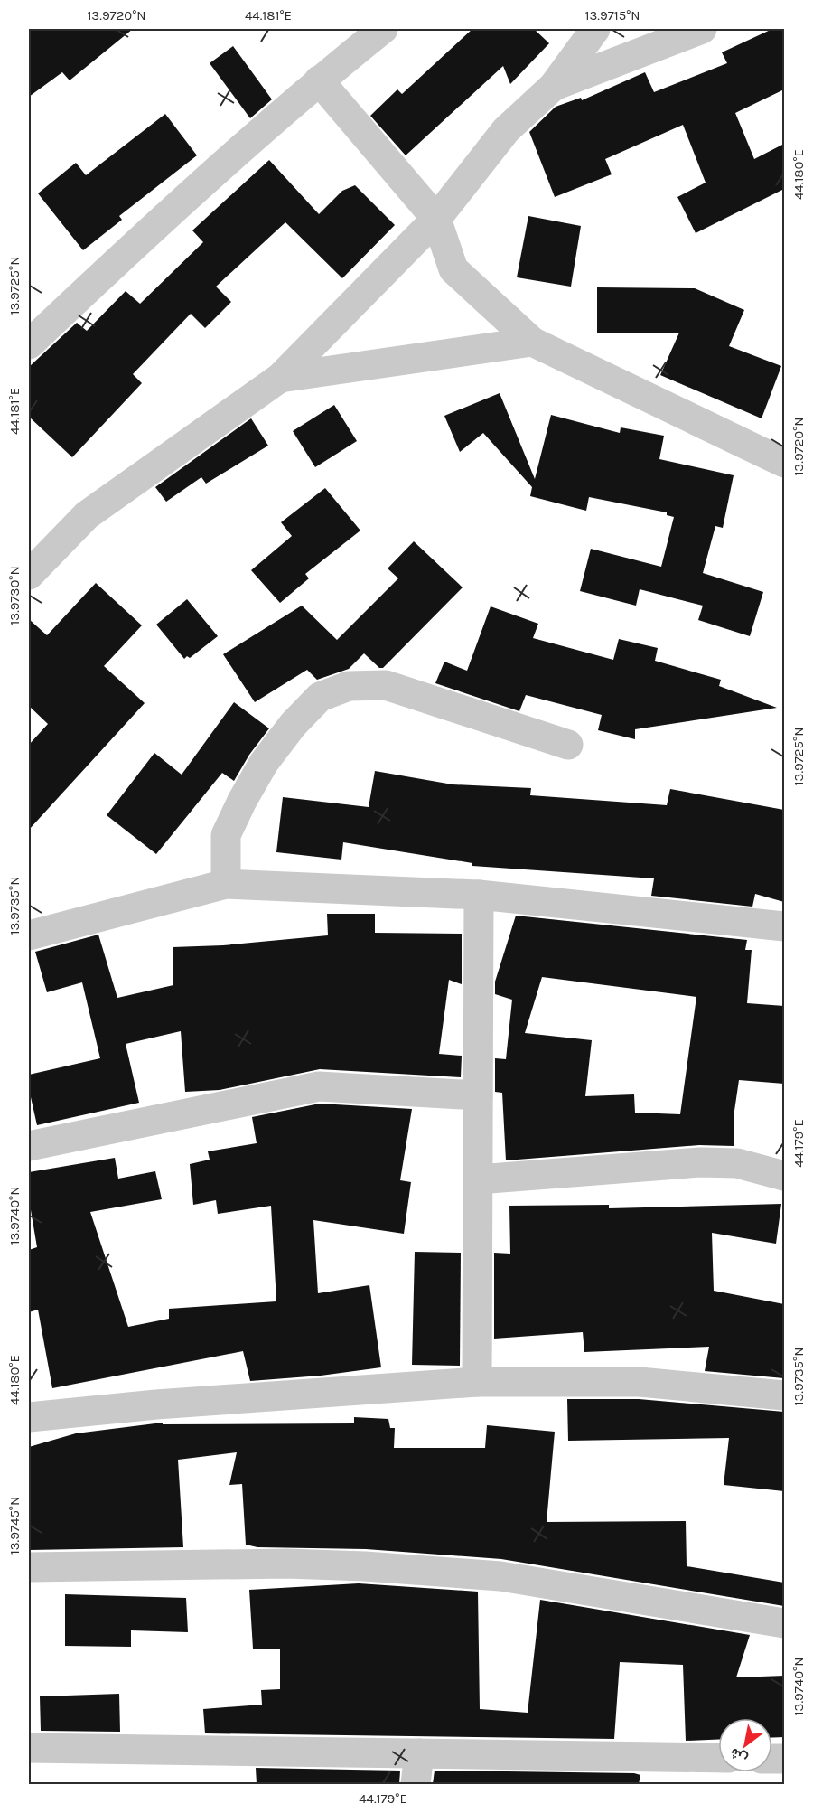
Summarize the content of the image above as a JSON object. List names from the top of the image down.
{
  "north": "bottom left",
  "coordinates": [
    "13.9720°N",
    "44.181°E",
    "13.9715°N",
    "44.180°E",
    "13.9725°N",
    "13.9730°N",
    "13.9735°N",
    "44.179°E",
    "13.9740°N",
    "13.9745°N"
  ]
}
